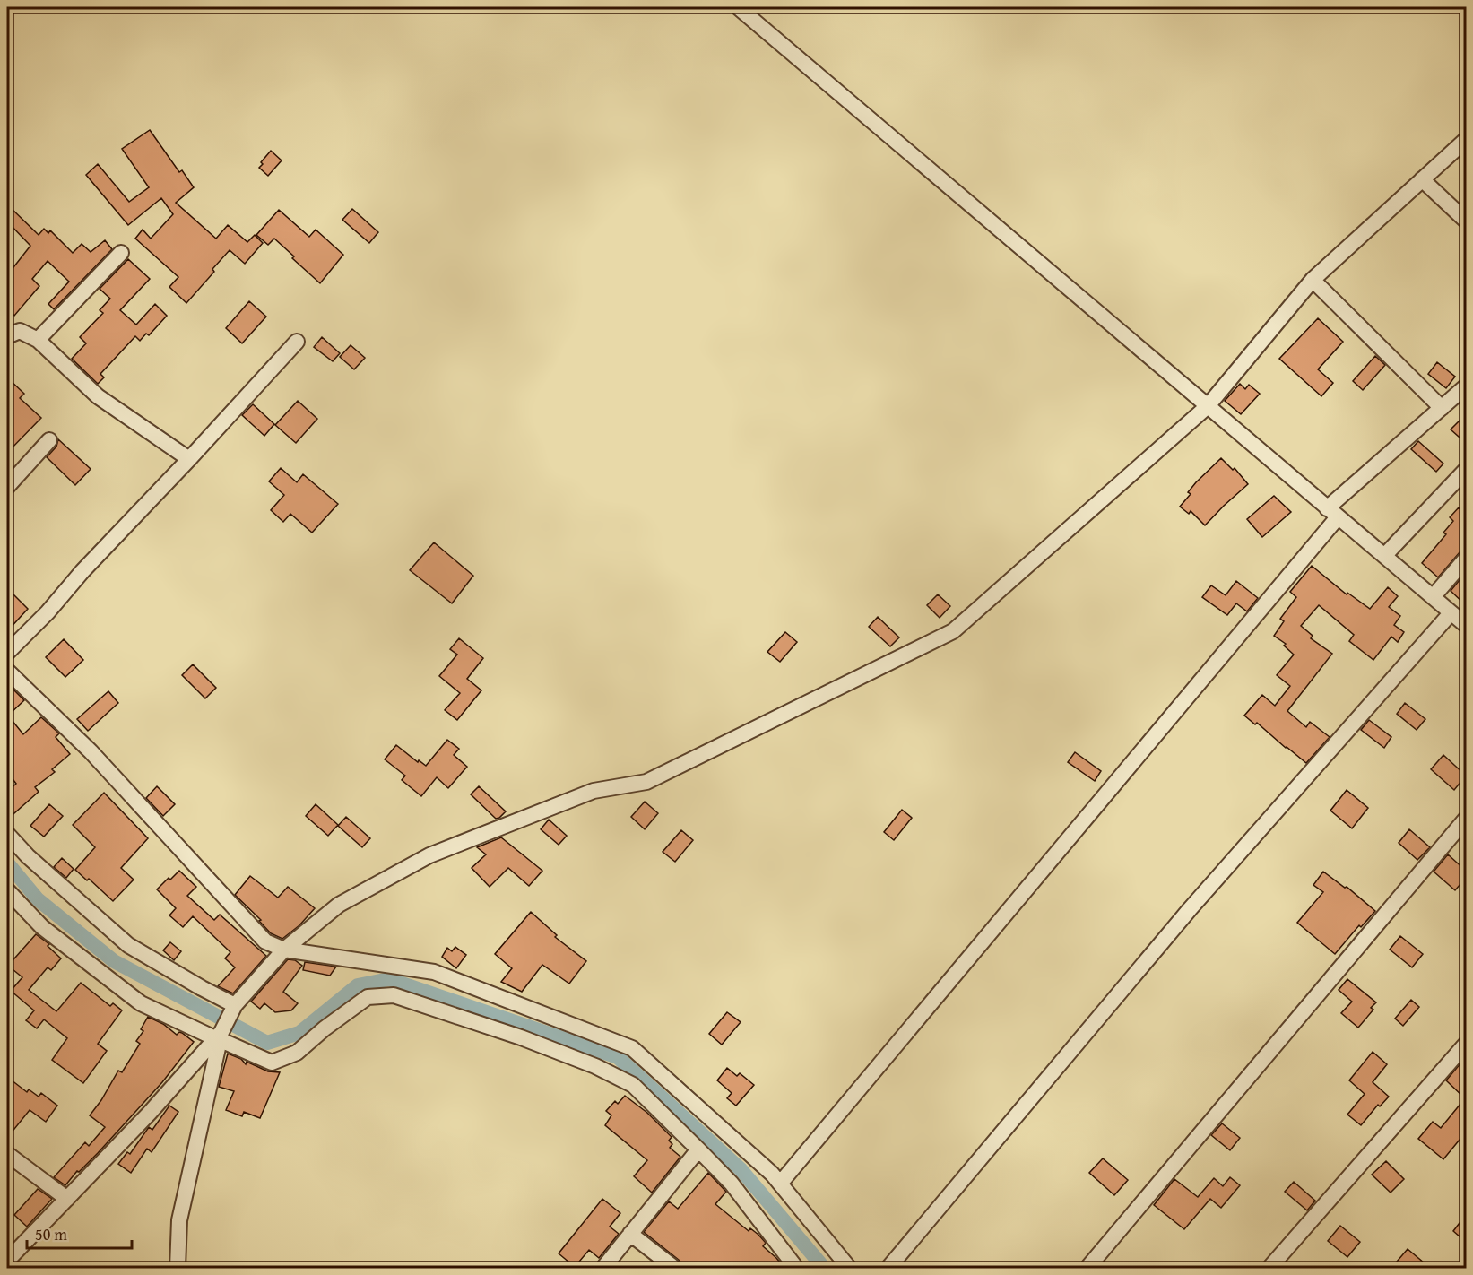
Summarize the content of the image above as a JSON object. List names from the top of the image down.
{
  "scale_bar": "50 m"
}
